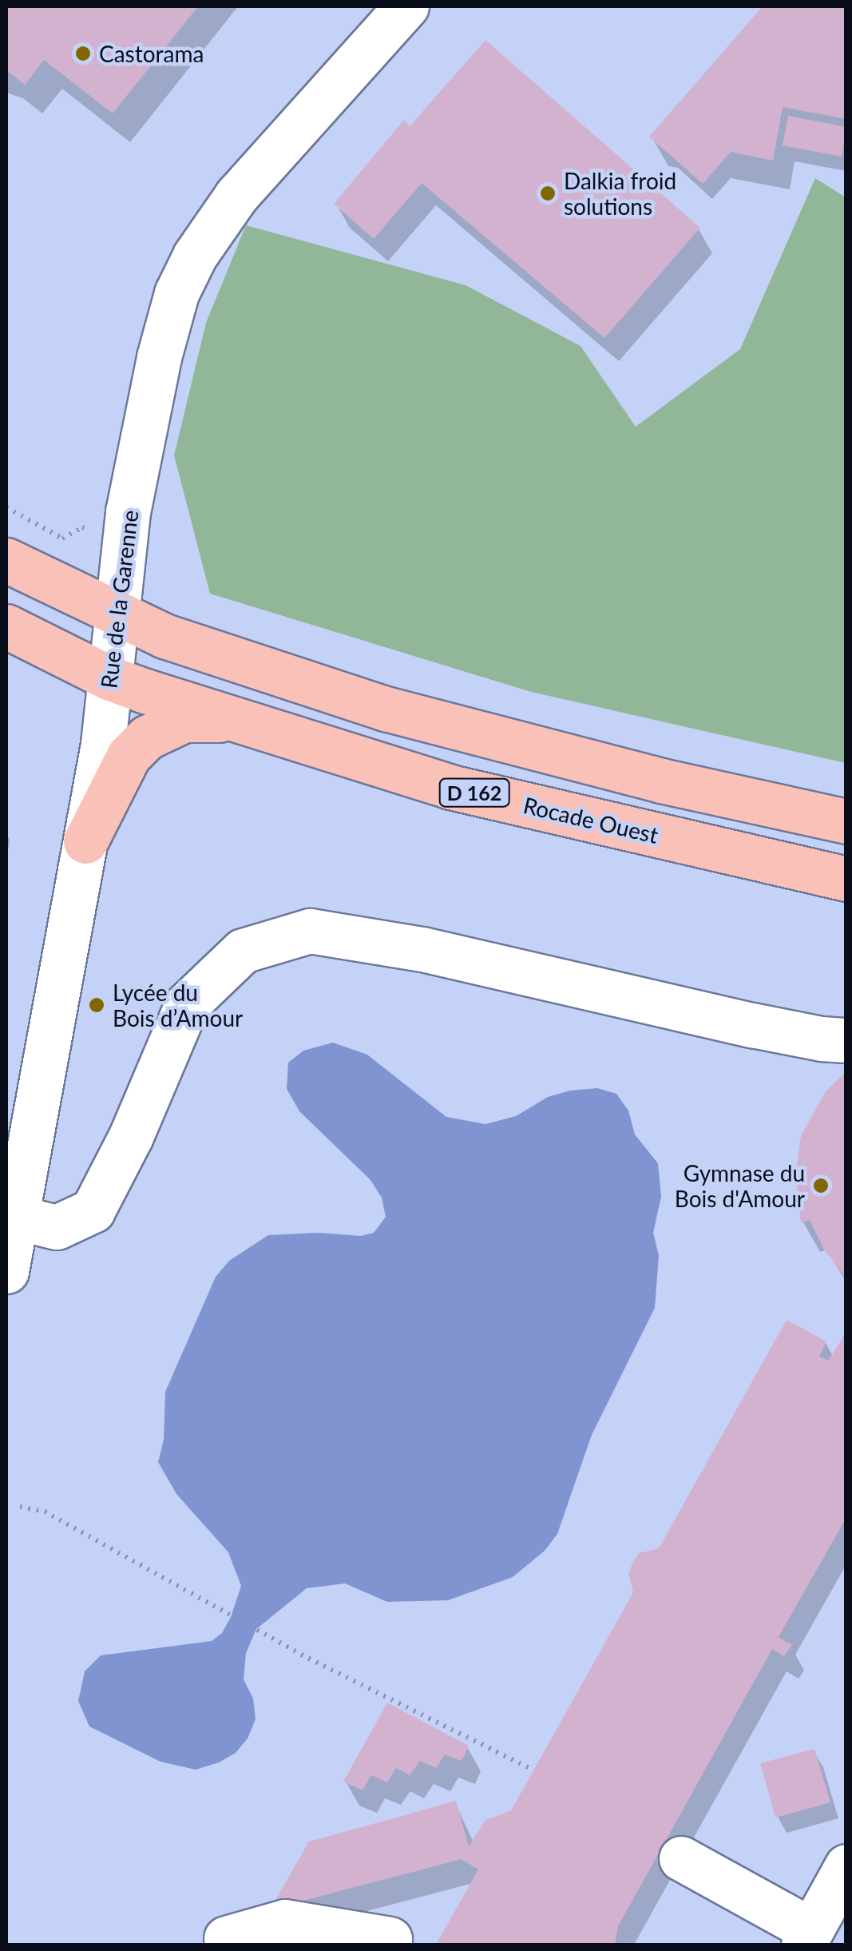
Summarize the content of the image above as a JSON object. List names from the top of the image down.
{
  "streets": {
    "main road": ["D 162", "Rocade Ouest"],
    "street": ["Rue de la Garenne"]
  },
  "crossings": [
    ["Rue de la Garenne", "D 162"],
    ["Rue de la Garenne", "Rocade Ouest"],
    ["D 162", "Rocade Ouest"]
  ],
  "places": [
    "Castorama",
    "Dalkia froid solutions",
    "Lycée du Bois d’Amour",
    "Gymnase du Bois d'Amour"
  ]
}
